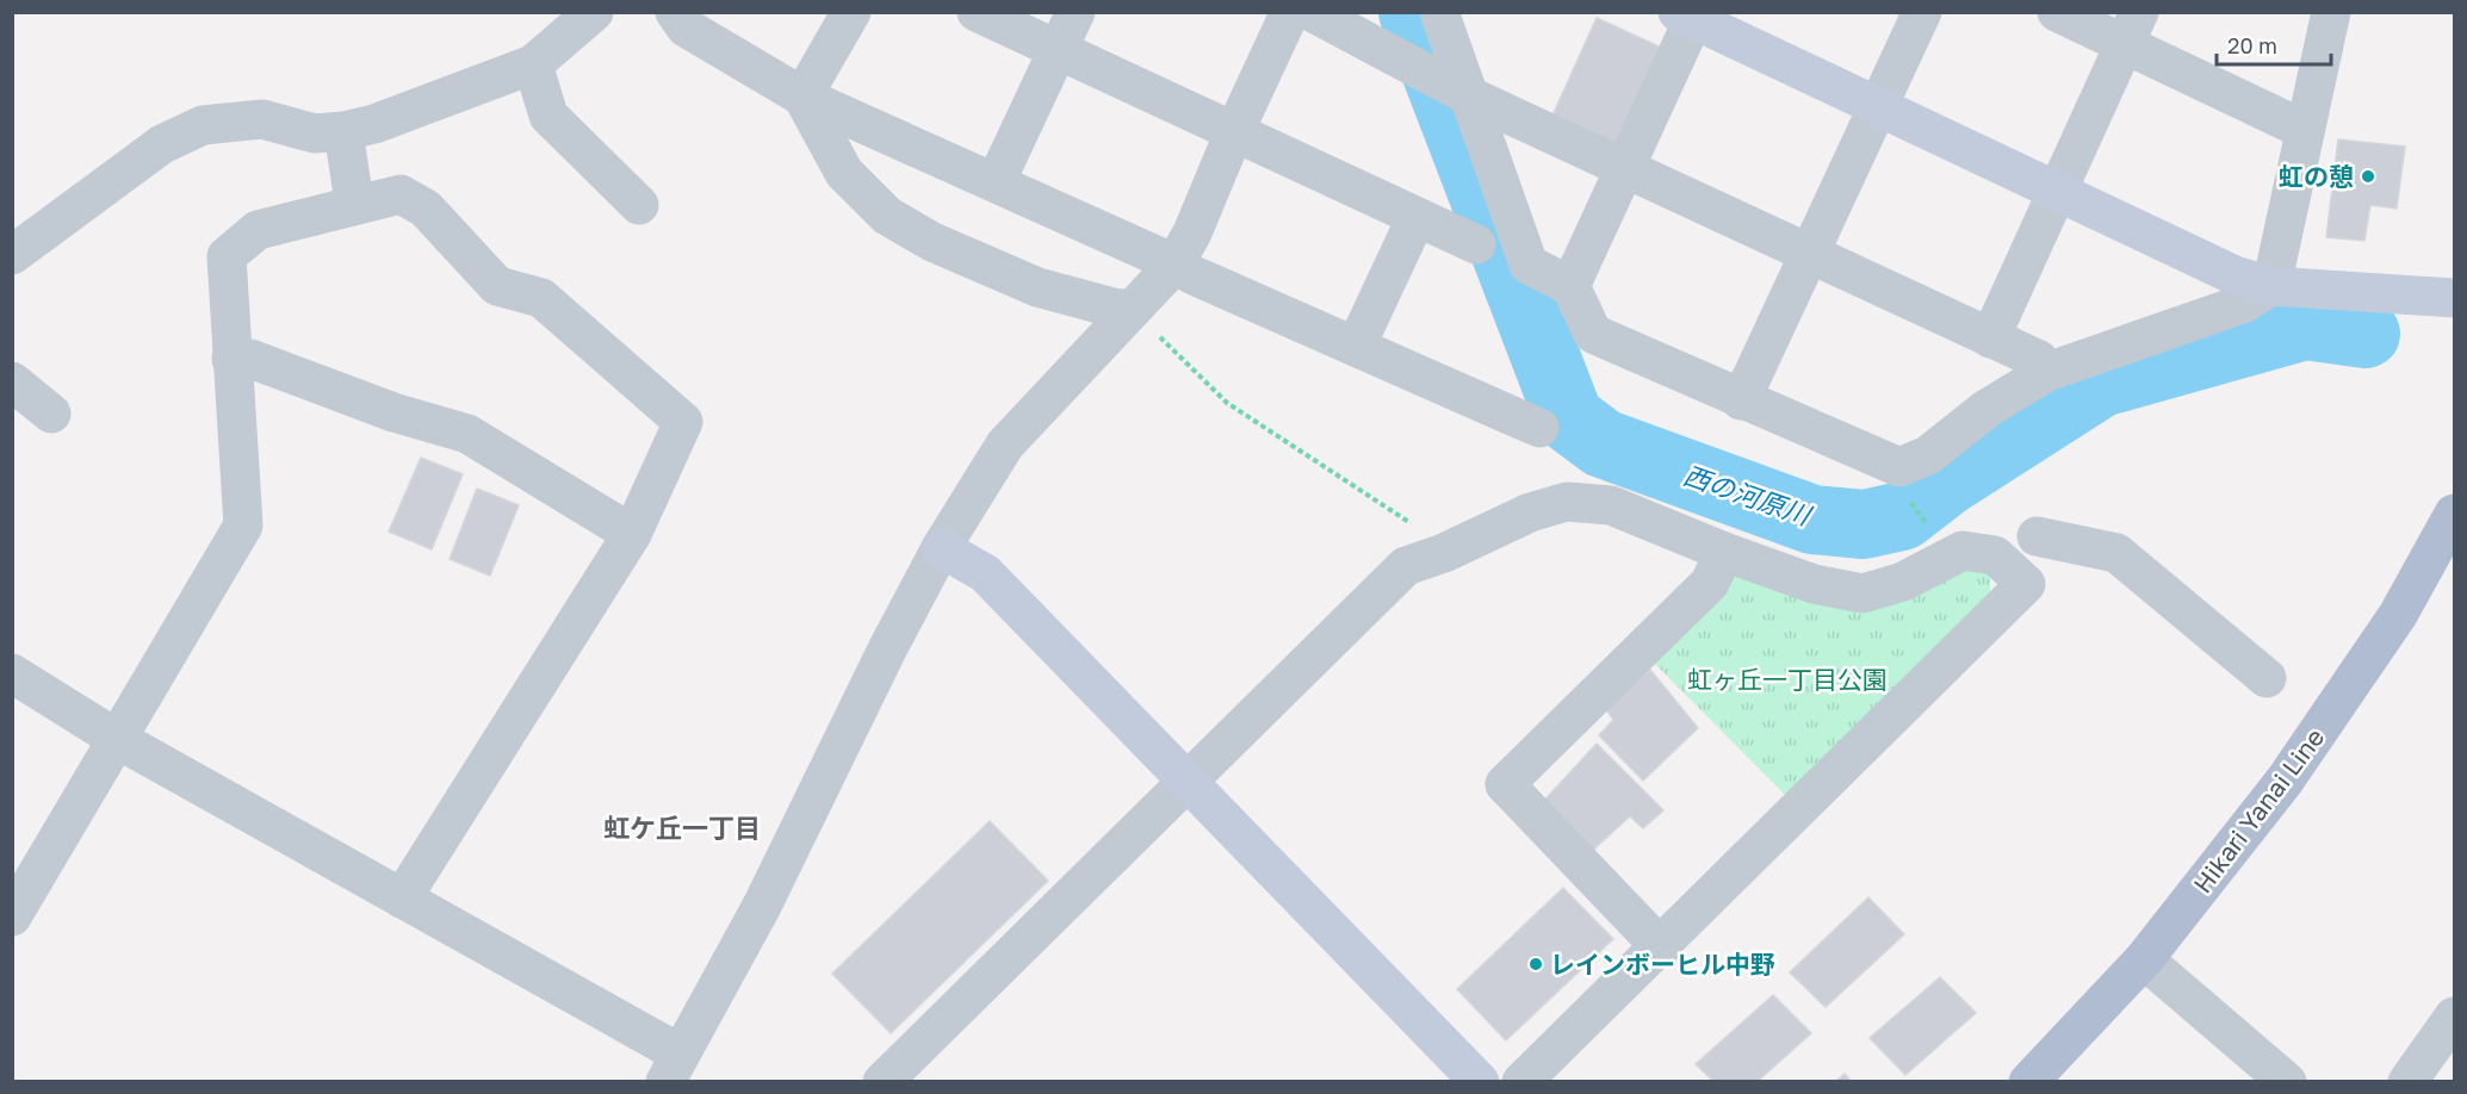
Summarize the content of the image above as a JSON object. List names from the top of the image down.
{
  "streets": {
    "main road": ["Hikari Yanai Line"]
  },
  "districts": ["虹ケ丘一丁目"],
  "water": ["西の河原川"],
  "parks": ["虹ヶ丘一丁目公園"],
  "places": ["虹の憩", "レインボーヒル中野"],
  "scale_bar": "20 m"
}
